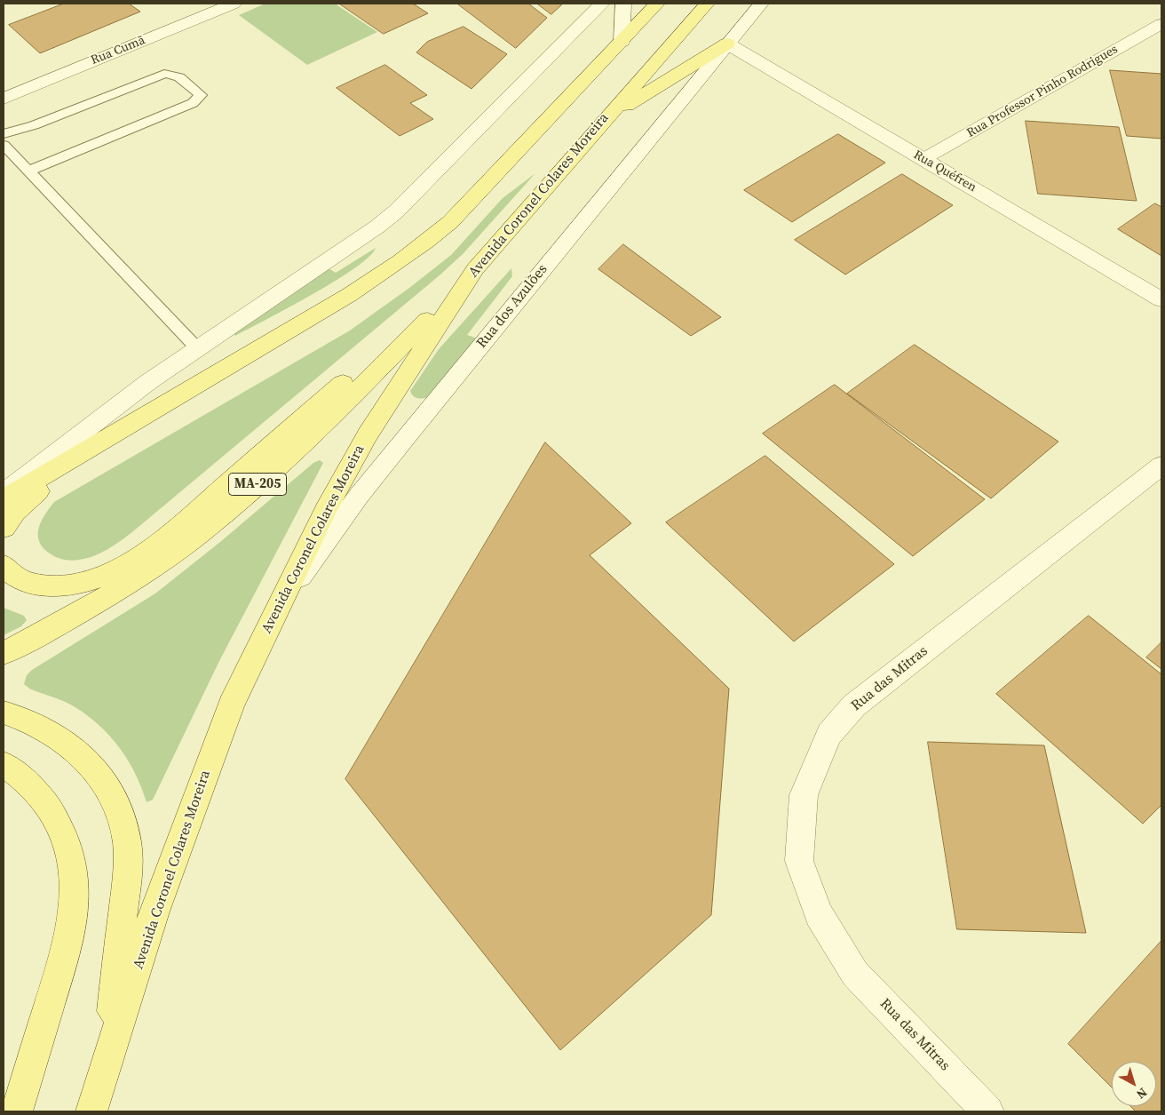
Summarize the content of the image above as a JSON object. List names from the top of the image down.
{
  "streets": {
    "main road": ["Avenida Coronel Colares Moreira", "MA-205"],
    "street": [
      "Rua Cumã",
      "Rua Professor Pinho Rodrigues",
      "Rua Quéfren",
      "Rua dos Azulões",
      "Rua das Mitras"
    ]
  },
  "crossings": [
    ["Rua Professor Pinho Rodrigues", "Rua Quéfren"],
    ["Rua Quéfren", "Rua dos Azulões"],
    ["Avenida Coronel Colares Moreira", "Rua dos Azulões"],
    ["Avenida Coronel Colares Moreira", "MA-205"]
  ],
  "north": "bottom right"
}
